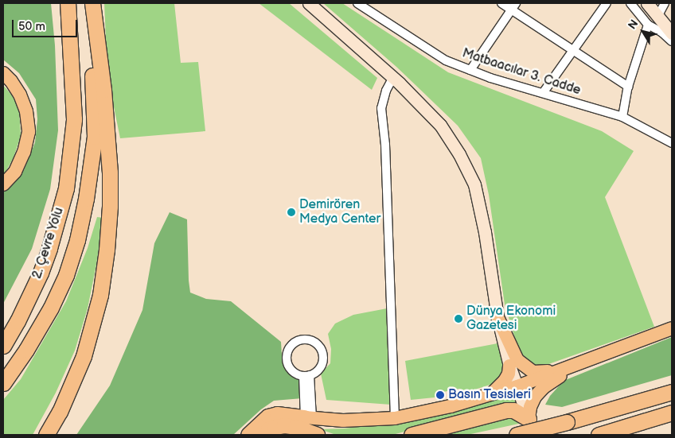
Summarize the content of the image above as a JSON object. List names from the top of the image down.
{
  "streets": {
    "highway": ["2. Çevre Yolu"],
    "street": ["Matbaacılar 3. Cadde"]
  },
  "places": ["Demirören Medya Center", "Dünya Ekonomi Gazetesi", "Basın Tesisleri"],
  "scale_bar": "50 m",
  "north": "top left"
}
